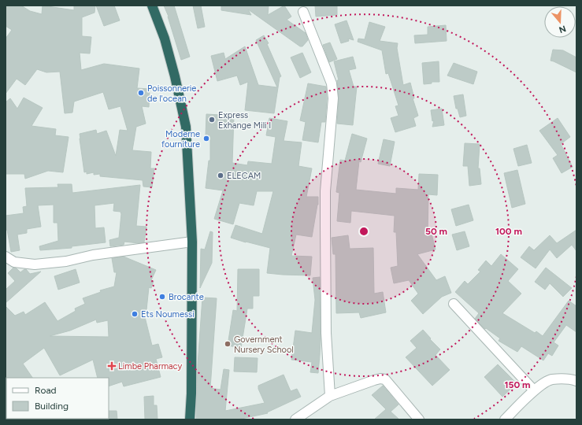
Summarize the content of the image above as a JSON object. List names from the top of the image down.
{
  "places": {
    "other": [
      "Poissonnerie de l'ocean",
      "Express Exhange Mili I",
      "Moderne fourniture",
      "ELECAM",
      "Brocante",
      "Ets Noumessi",
      "Government Nursery School"
    ],
    "health": ["Limbe Pharmacy"]
  },
  "legend": ["Road", "Building"],
  "north": "bottom",
  "rings": ["50 m", "100 m", "150 m"]
}
